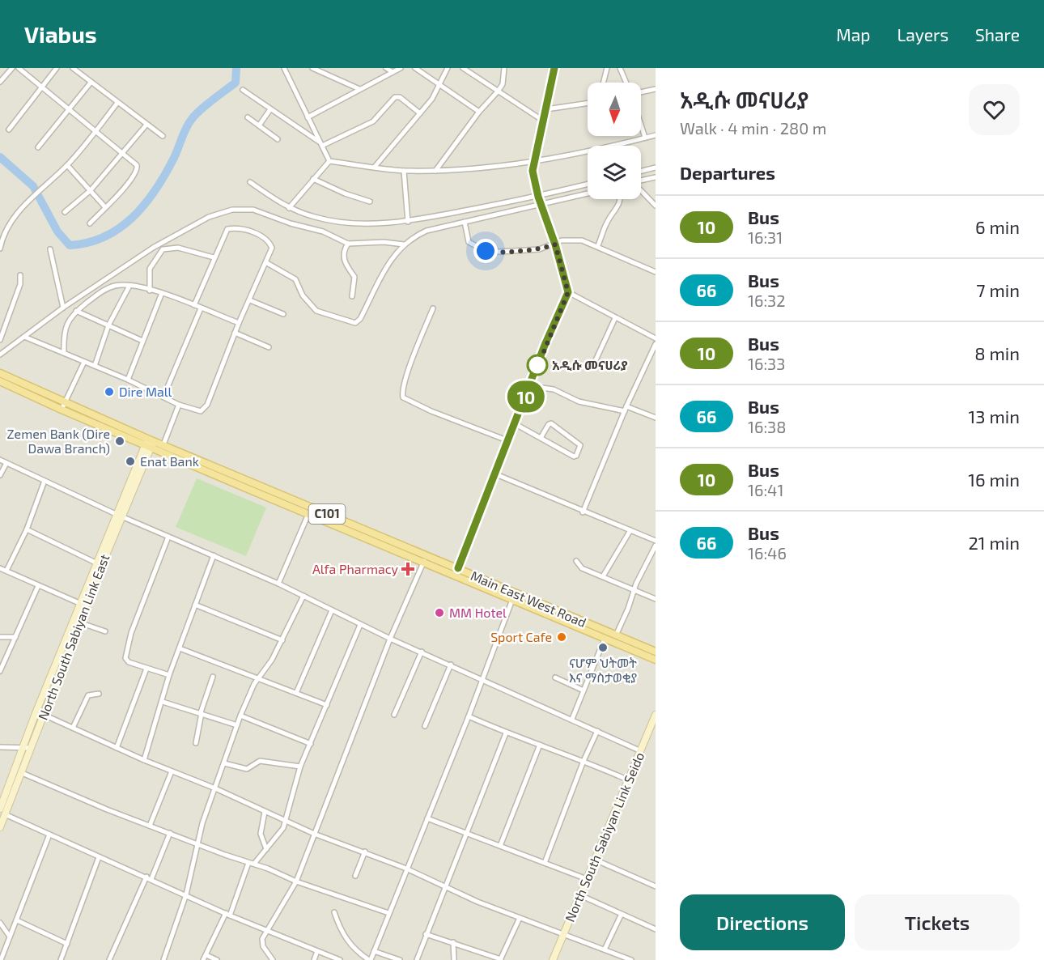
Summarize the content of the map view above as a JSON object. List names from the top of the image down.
{
  "streets": {
    "main road": [
      "C101",
      "Main East West Road",
      "North South Sabiyan Link East",
      "North South Sabiyan Link Seido"
    ]
  },
  "crossings": [
    ["Main East West Road", "North South Sabiyan Link East"]
  ],
  "places": {
    "other": [
      "አዲሱ መናሀሪያ",
      "Dire Mall",
      "Zemen Bank (Dire Dawa Branch)",
      "Enat Bank",
      "MM Hotel",
      "Sport Cafe",
      "ናሆም ህትመት እና ማስታወቂያ"
    ],
    "health": ["Alfa Pharmacy"]
  },
  "lines": ["bus line 10"],
  "north": "bottom",
  "page": {
    "header": "Viabus",
    "nav": ["Map", "Layers", "Share"],
    "on_map": "10",
    "heading": [
      ["አዲሱ መናሀሪያ", "Walk · 4 min · 280 m"],
      "Departures"
    ],
    "list": [
      {
        "mark": "10",
        "name": "Bus",
        "note": "16:31",
        "value": "6 min"
      },
      {
        "mark": "66",
        "name": "Bus",
        "note": "16:32",
        "value": "7 min"
      },
      {
        "mark": "10",
        "name": "Bus",
        "note": "16:33",
        "value": "8 min"
      },
      {
        "mark": "66",
        "name": "Bus",
        "note": "16:38",
        "value": "13 min"
      },
      {
        "mark": "10",
        "name": "Bus",
        "note": "16:41",
        "value": "16 min"
      },
      {
        "mark": "66",
        "name": "Bus",
        "note": "16:46",
        "value": "21 min"
      }
    ],
    "buttons": ["Directions", "Tickets"]
  }
}
